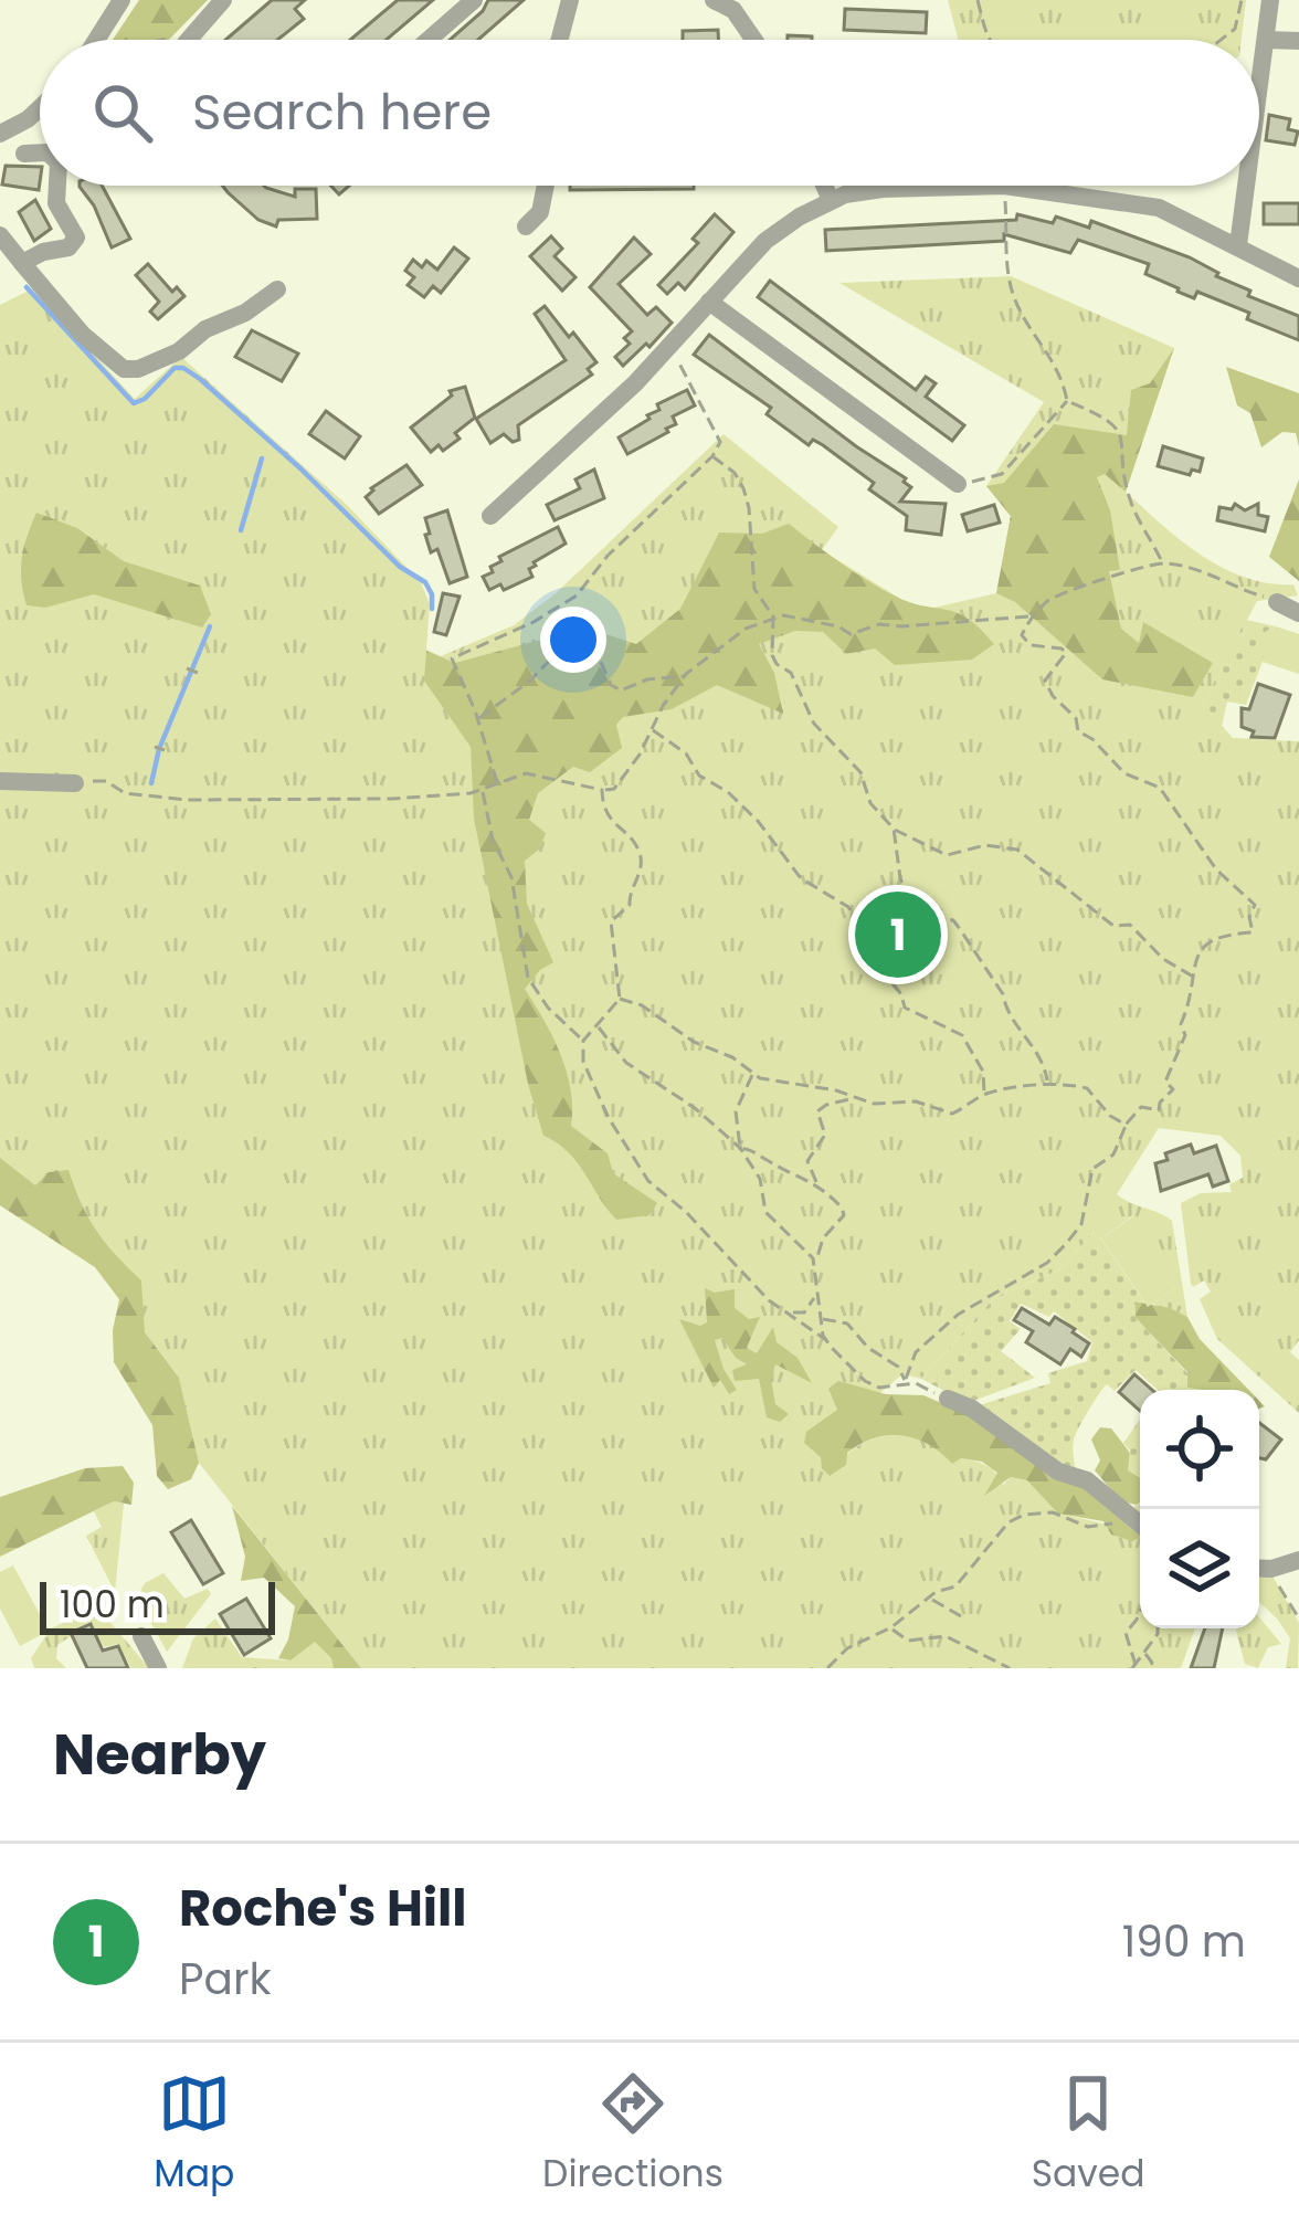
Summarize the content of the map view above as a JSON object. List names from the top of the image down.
{
  "scale_bar": "100 m",
  "page": {
    "search": "Search here",
    "pins": "1",
    "scale": "100 m",
    "heading": "Nearby",
    "list": [
      {
        "mark": "1",
        "name": "Roche's Hill",
        "note": "Park",
        "value": "190 m"
      }
    ],
    "nav": ["Map", "Directions", "Saved"]
  }
}
